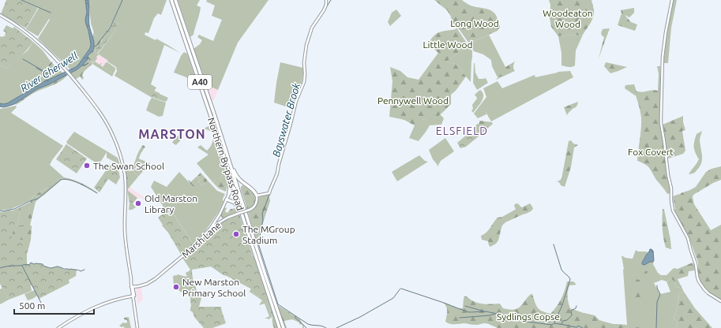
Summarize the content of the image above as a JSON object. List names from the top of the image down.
{
  "streets": {
    "highway": ["A40", "Northern By-pass Road"],
    "main road": ["Marsh Lane"]
  },
  "districts": ["ELSFIELD", "MARSTON"],
  "water": ["River Cherwell", "Bayswater Brook"],
  "parks": [
    "Woodeaton Wood",
    "Long Wood",
    "Little Wood",
    "Pennywell Wood",
    "Fox Covert",
    "Sydlings Copse"
  ],
  "places": [
    "The Swan School",
    "Old Marston Library",
    "The MGroup Stadium",
    "New Marston Primary School"
  ],
  "scale_bar": "500 m"
}
